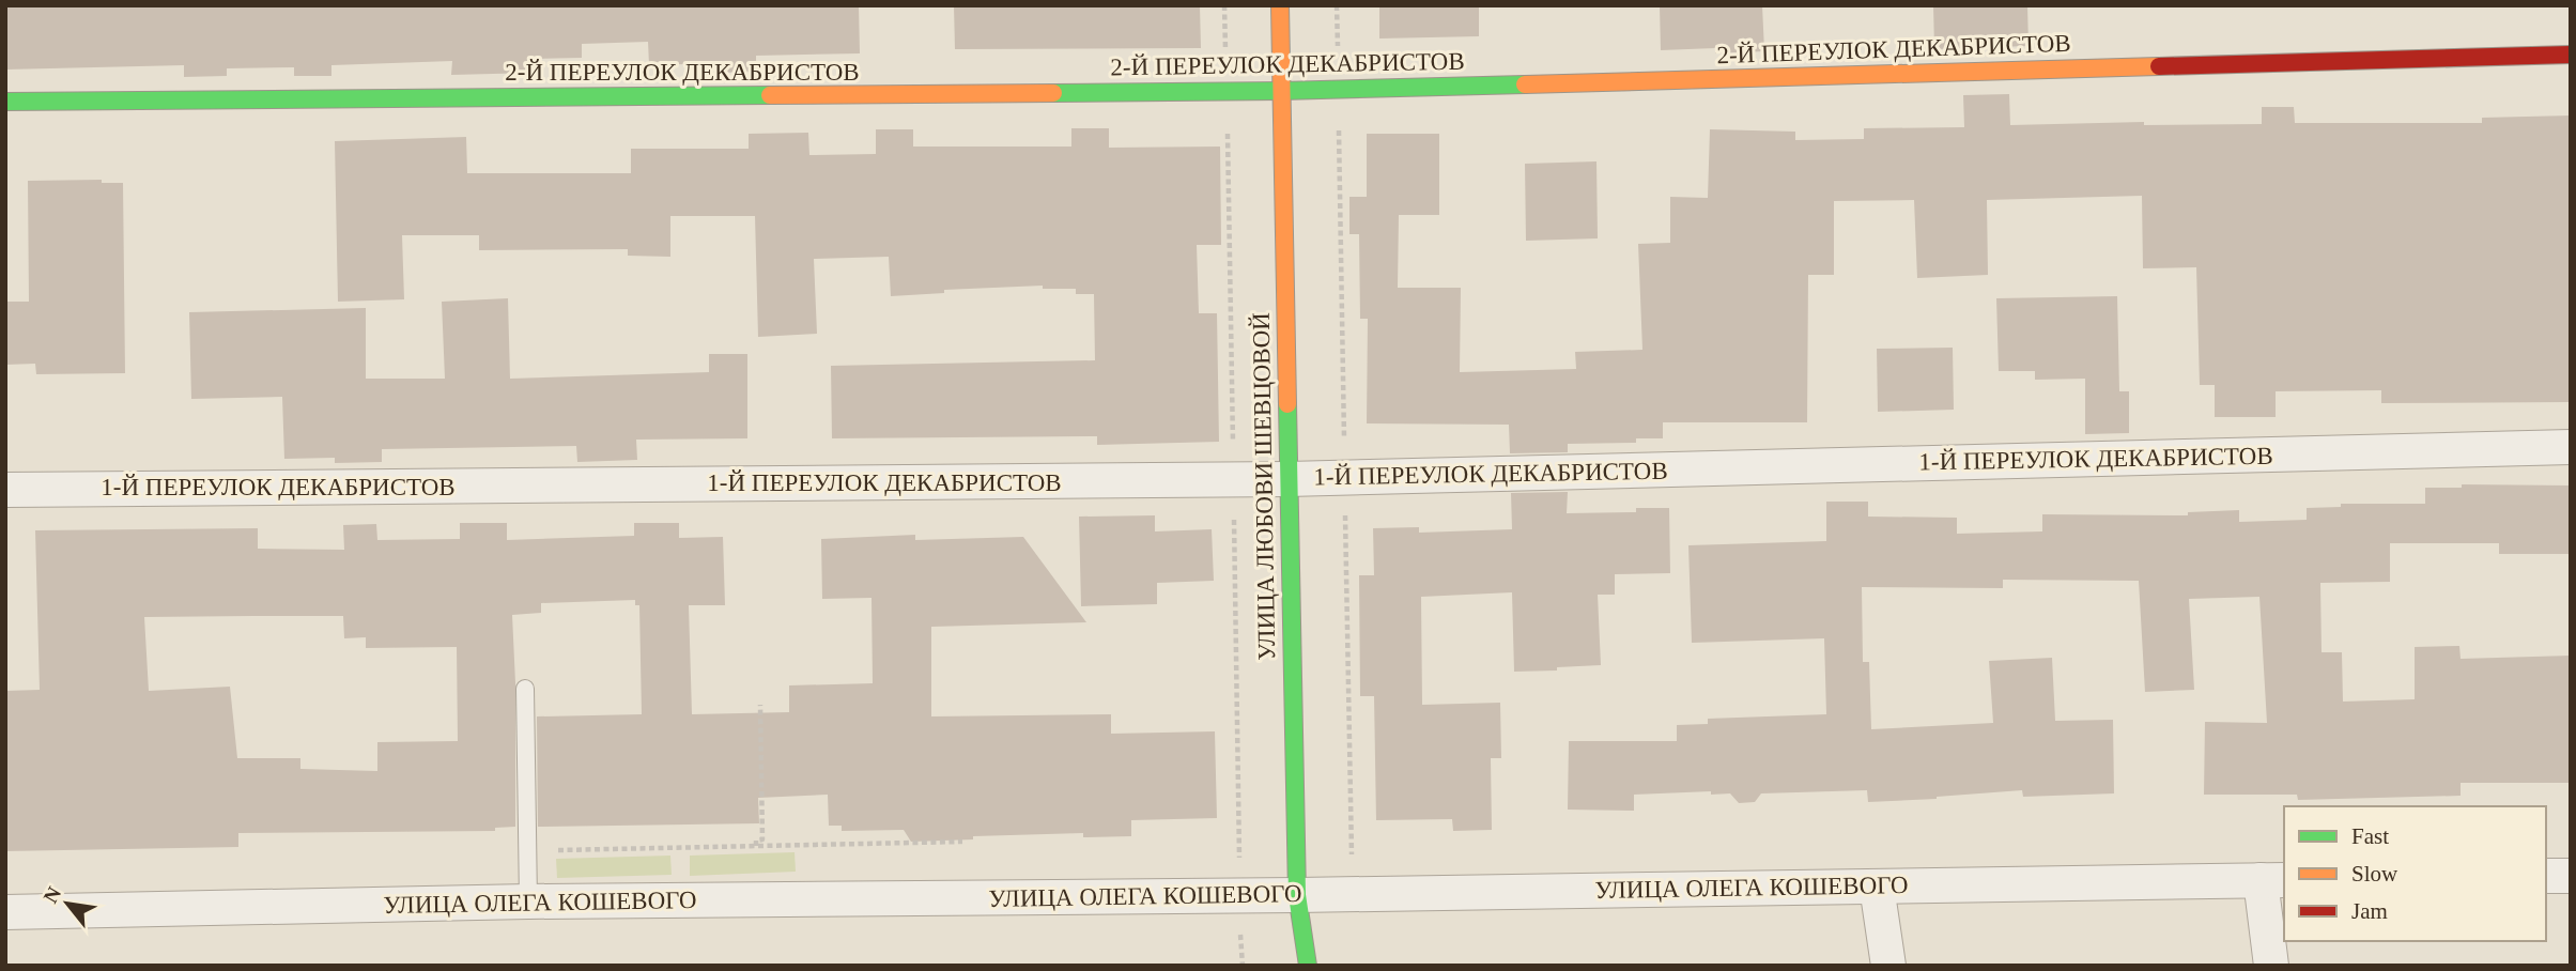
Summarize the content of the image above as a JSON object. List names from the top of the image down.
{
  "streets": {
    "street": [
      "2-Й ПЕРЕУЛОК ДЕКАБРИСТОВ",
      "1-Й ПЕРЕУЛОК ДЕКАБРИСТОВ",
      "УЛИЦА ЛЮБОВИ ШЕВЦОВОЙ",
      "УЛИЦА ОЛЕГА КОШЕВОГО"
    ]
  },
  "crossings": [
    ["2-Й ПЕРЕУЛОК ДЕКАБРИСТОВ", "УЛИЦА ЛЮБОВИ ШЕВЦОВОЙ"],
    ["1-Й ПЕРЕУЛОК ДЕКАБРИСТОВ", "УЛИЦА ЛЮБОВИ ШЕВЦОВОЙ"],
    ["УЛИЦА ЛЮБОВИ ШЕВЦОВОЙ", "УЛИЦА ОЛЕГА КОШЕВОГО"]
  ],
  "legend": ["Fast", "Slow", "Jam"],
  "north": "top left"
}
